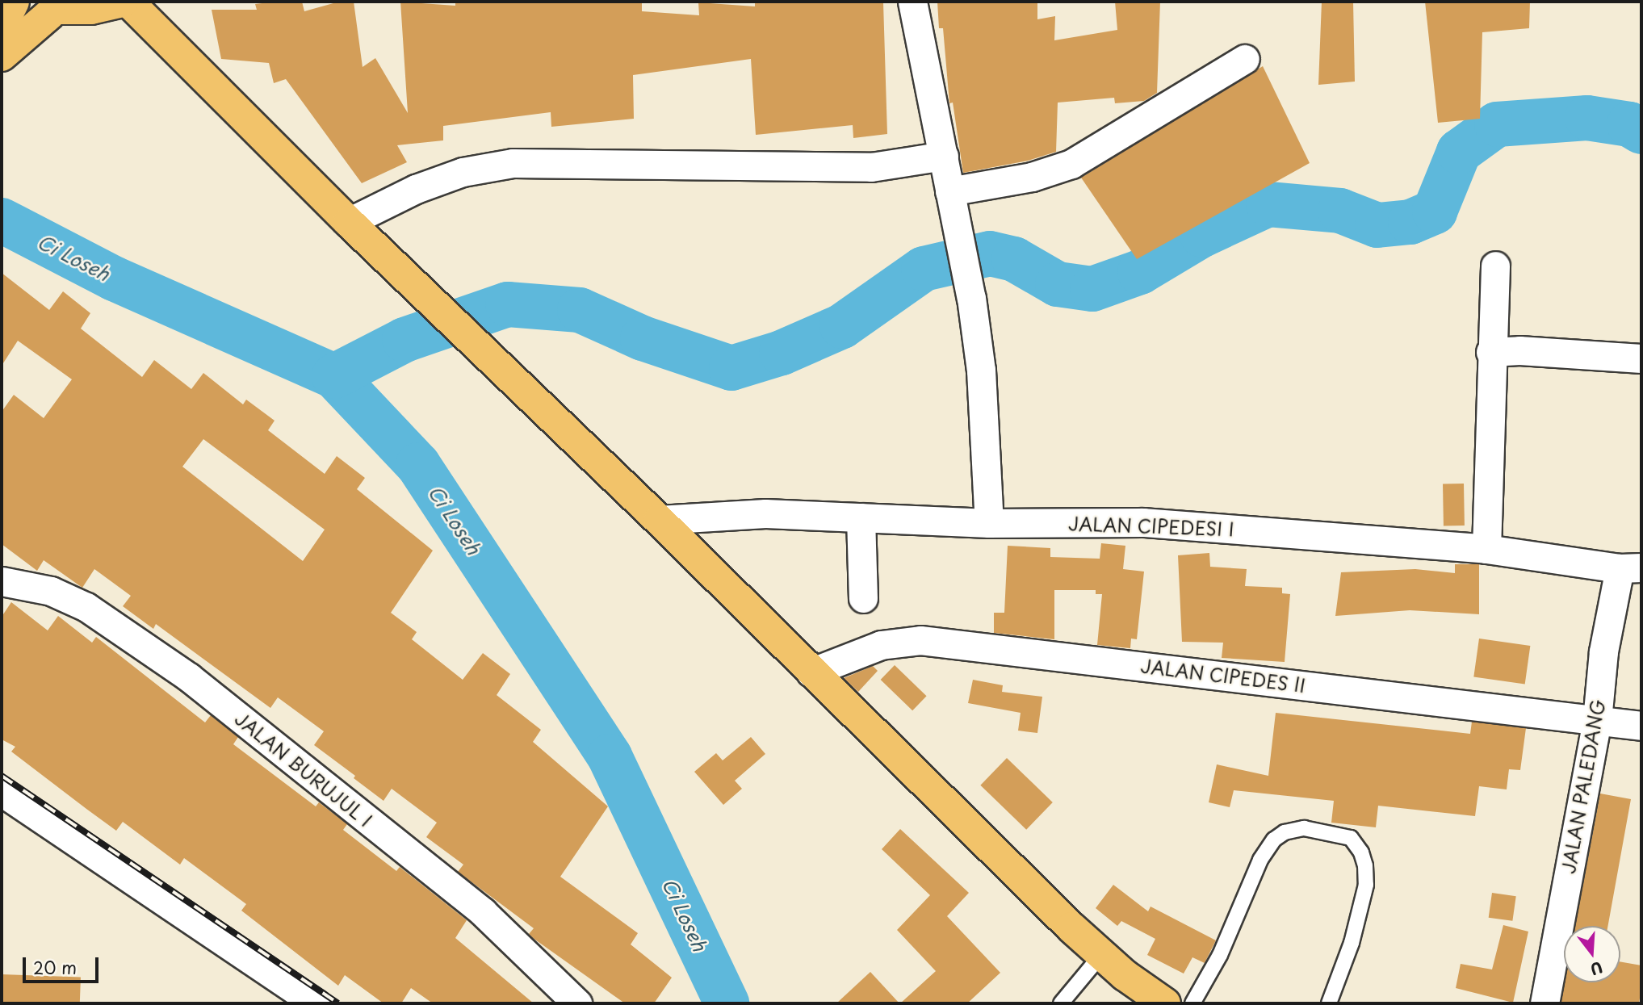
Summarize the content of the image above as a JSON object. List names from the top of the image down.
{
  "streets": {
    "street": [
      "JALAN CIPEDESI I",
      "JALAN CIPEDES II",
      "JALAN BURUJUL I",
      "JALAN PALEDANG"
    ]
  },
  "crossings": [
    ["JALAN CIPEDESI I", "JALAN PALEDANG"],
    ["JALAN CIPEDES II", "JALAN PALEDANG"]
  ],
  "water": ["Ci Loseh"],
  "scale_bar": "20 m",
  "north": "bottom"
}
